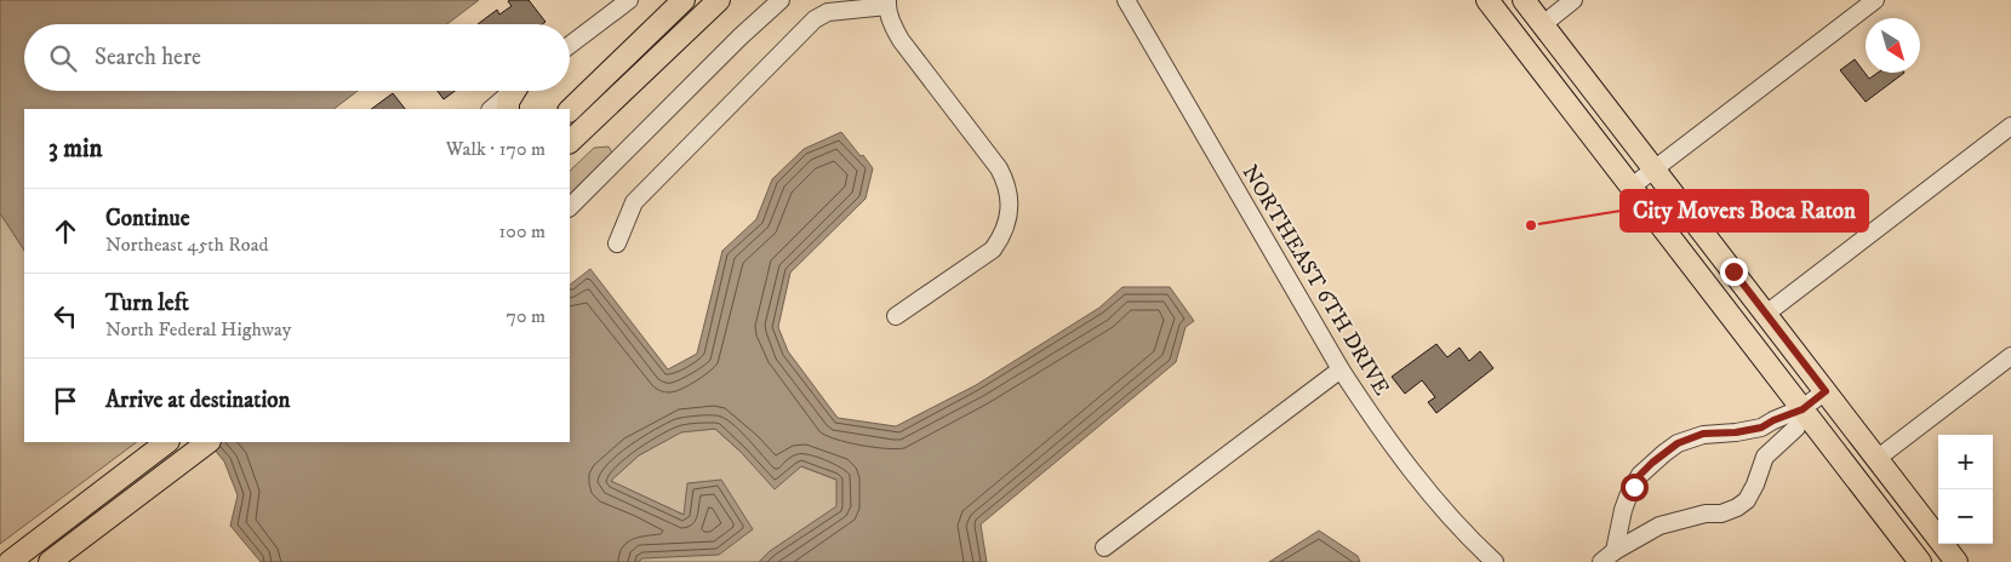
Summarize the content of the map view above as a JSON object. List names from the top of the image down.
{
  "streets": {
    "street": ["NORTHEAST 6TH DRIVE"]
  },
  "places": ["City Movers Boca Raton"],
  "north": "bottom right",
  "page": {
    "search": "Search here",
    "heading": ["3 min", "Walk · 170 m"],
    "list": [
      ["Continue", "Northeast 45th Road", "100 m"],
      ["Turn left", "North Federal Highway", "70 m"],
      "Arrive at destination"
    ],
    "map_buttons": ["+", "−"]
  }
}
